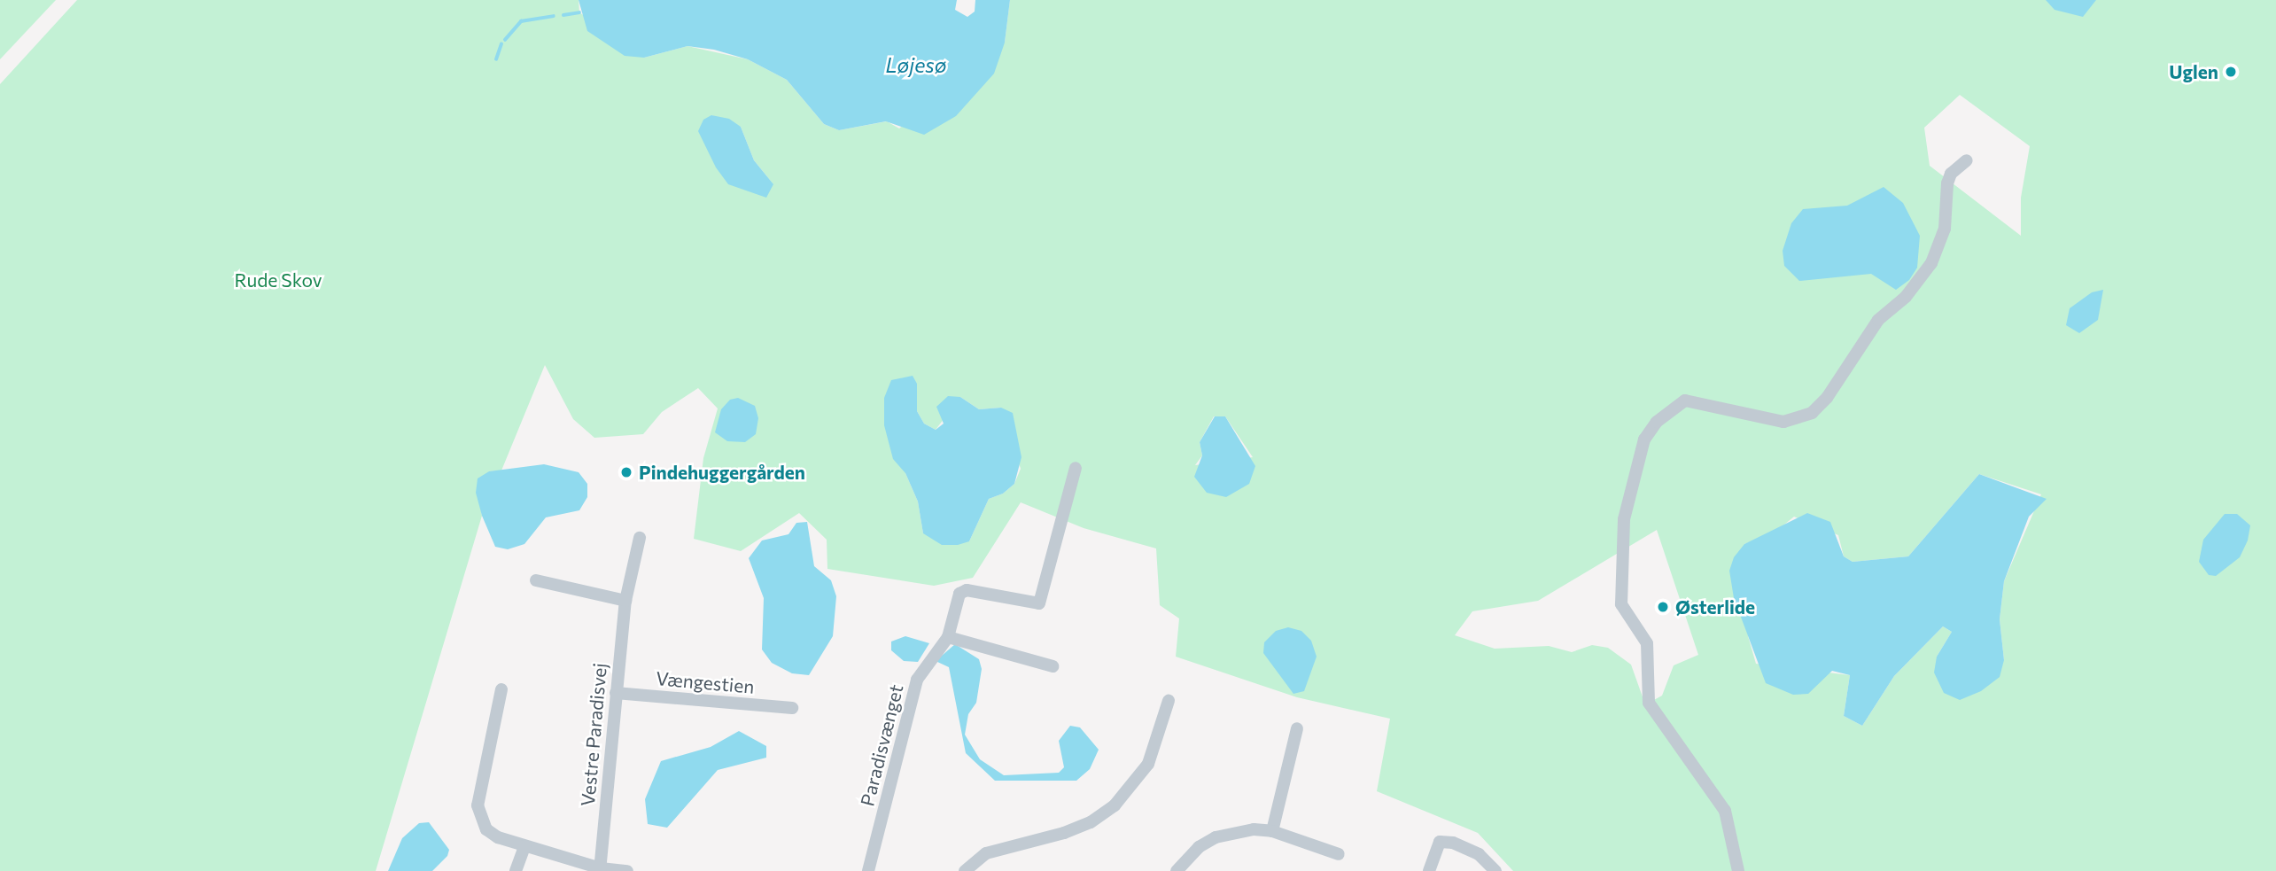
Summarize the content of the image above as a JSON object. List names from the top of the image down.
{
  "streets": {
    "street": ["Vængestien", "Vestre Paradisvej", "Paradisvænget"]
  },
  "crossings": [
    ["Vængestien", "Vestre Paradisvej"]
  ],
  "water": ["Løjesø"],
  "parks": ["Rude Skov"],
  "places": ["Uglen", "Pindehuggergården", "Østerlide"]
}
